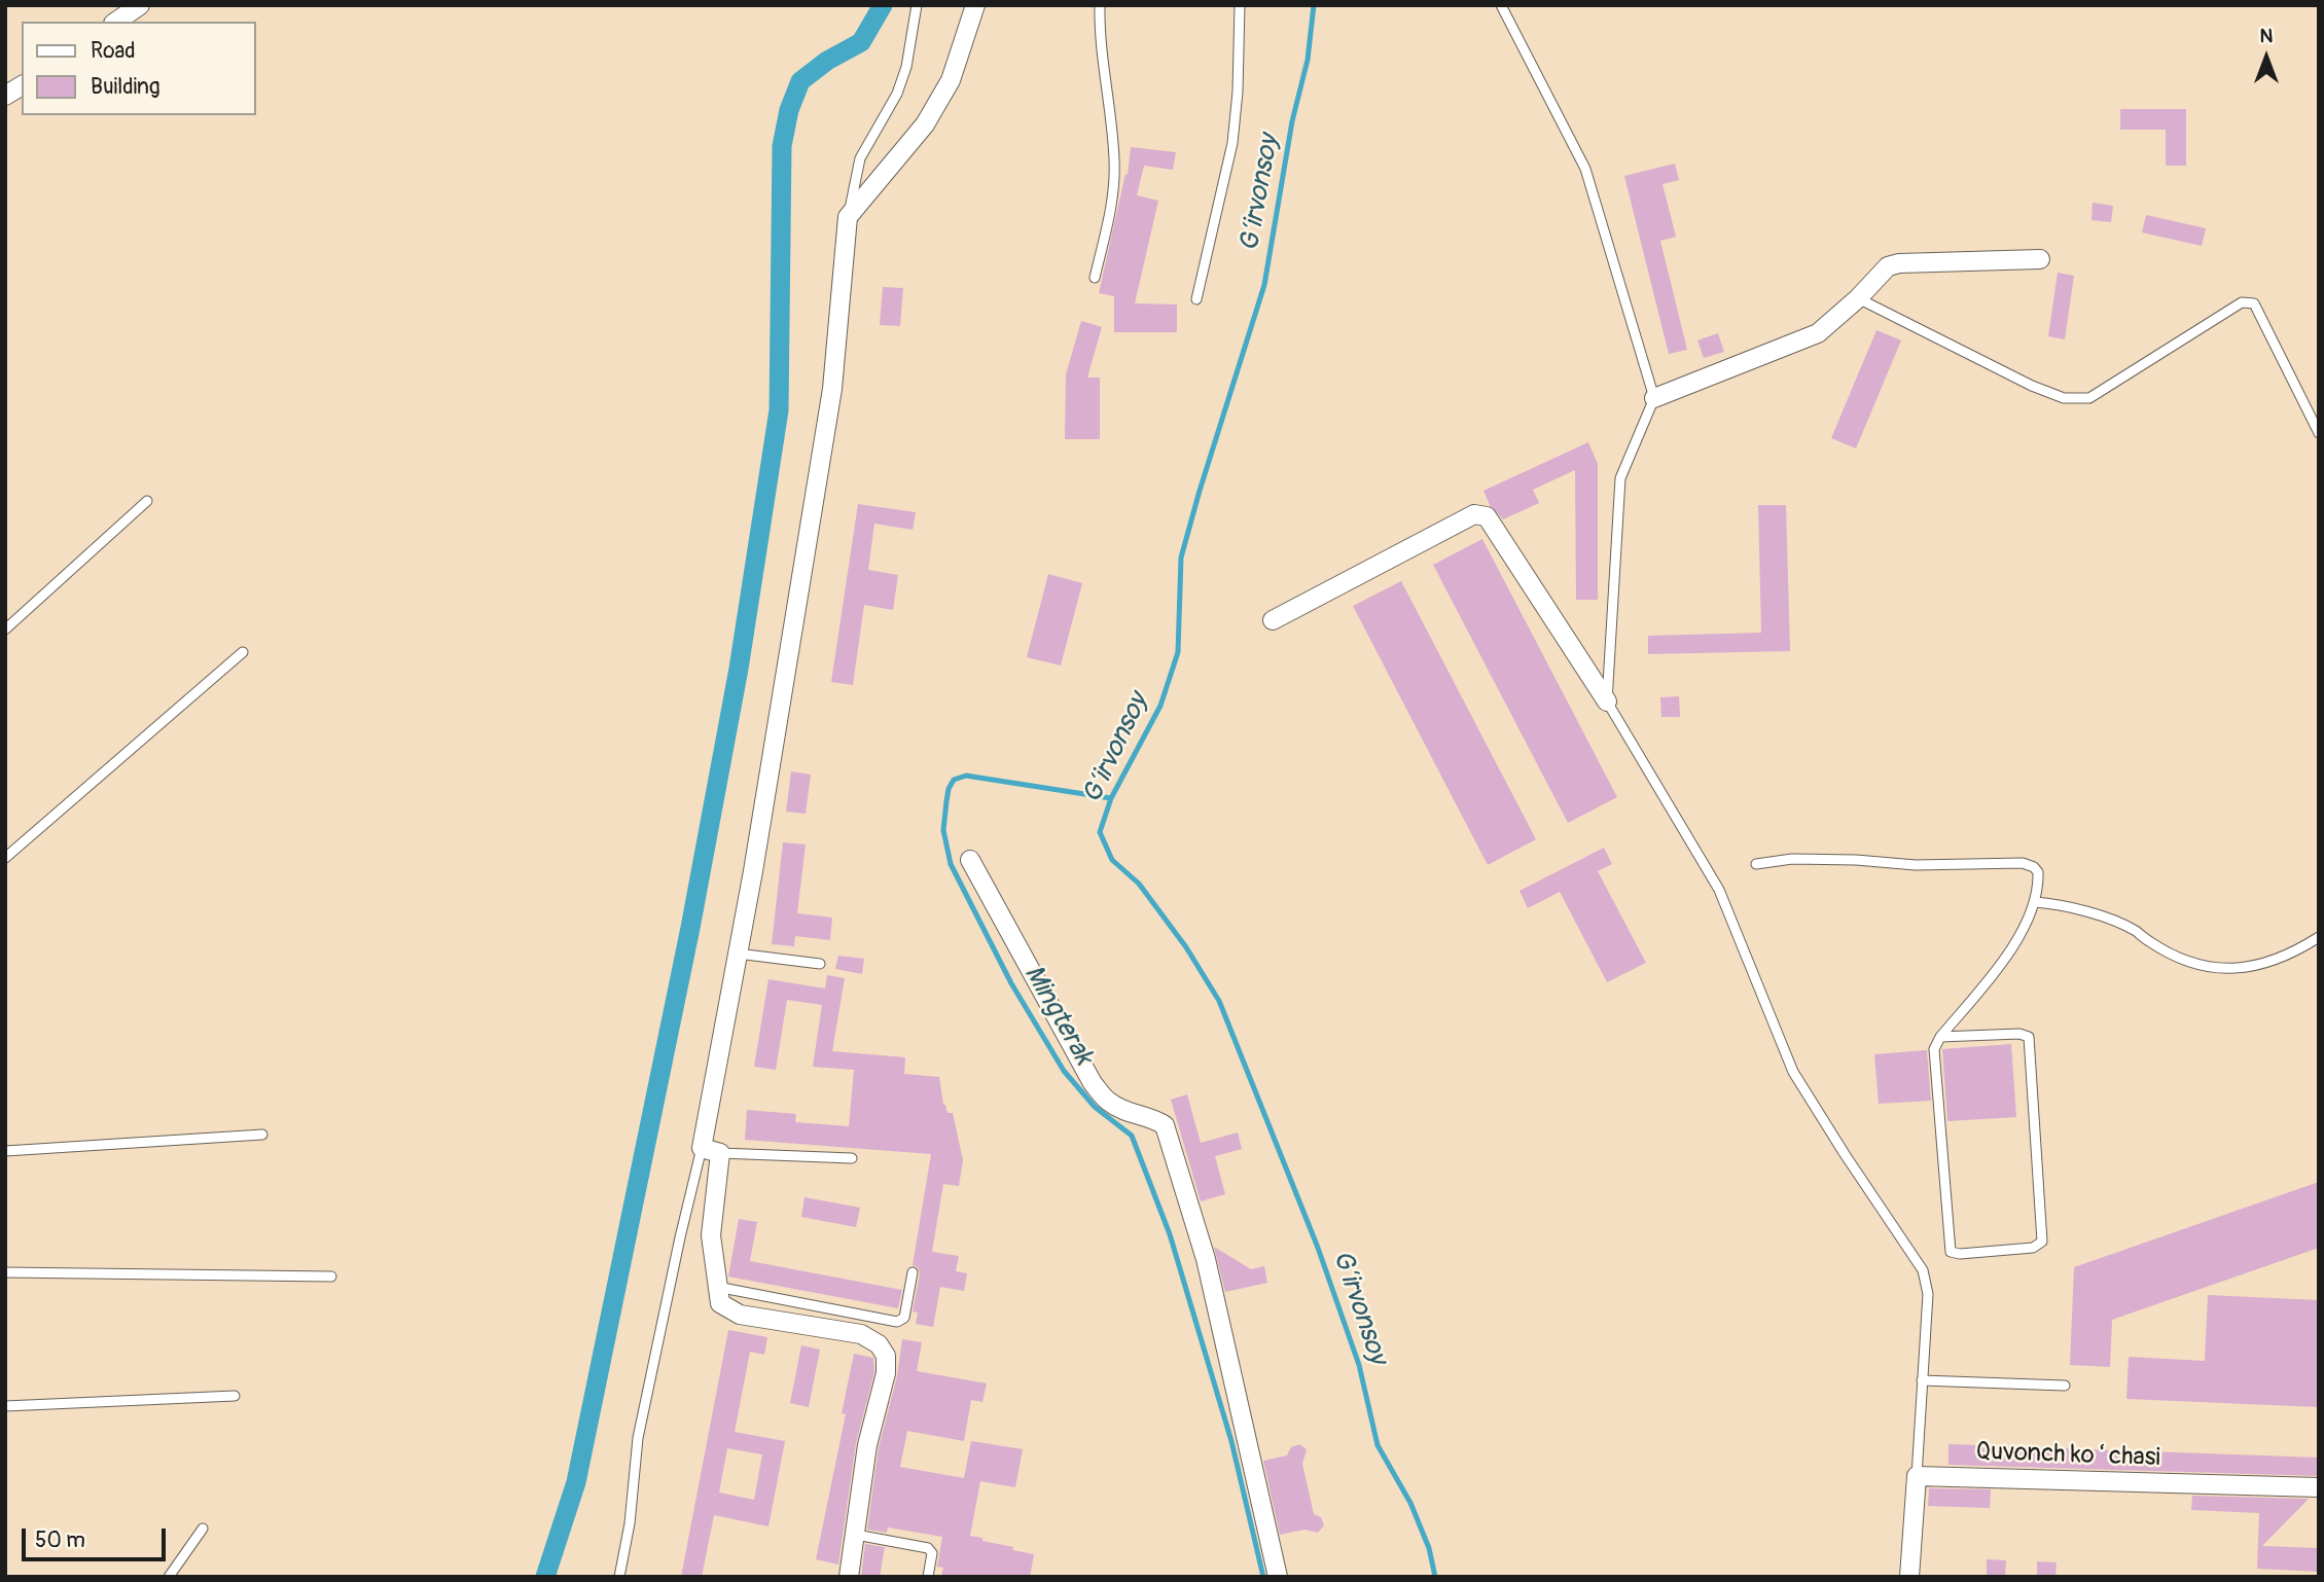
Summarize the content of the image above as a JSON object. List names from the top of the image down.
{
  "streets": {
    "street": ["Quvonch koʻchasi"]
  },
  "water": ["G‘irvonsoy", "Mingterak"],
  "legend": ["Road", "Building"],
  "scale_bar": "50 m",
  "north": "top"
}
